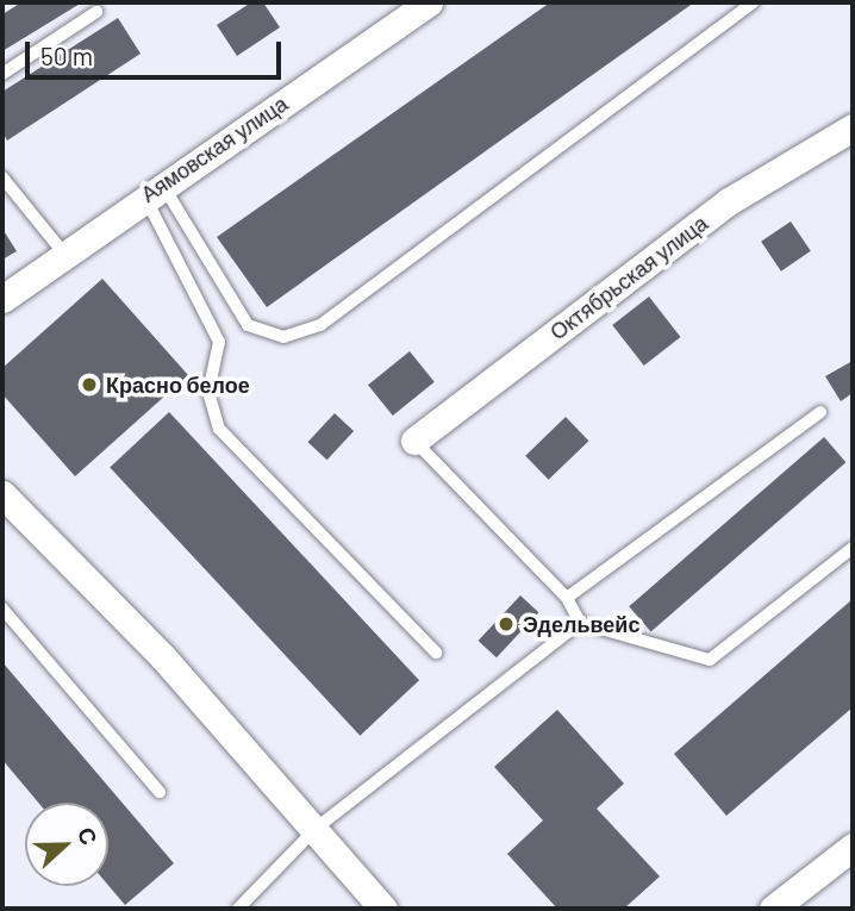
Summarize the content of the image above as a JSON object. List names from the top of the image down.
{
  "streets": {
    "street": ["Аямовская улица", "Октябрьская улица"]
  },
  "places": ["Красно белое", "Эдельвейс"],
  "scale_bar": "50 m",
  "north": "right"
}
